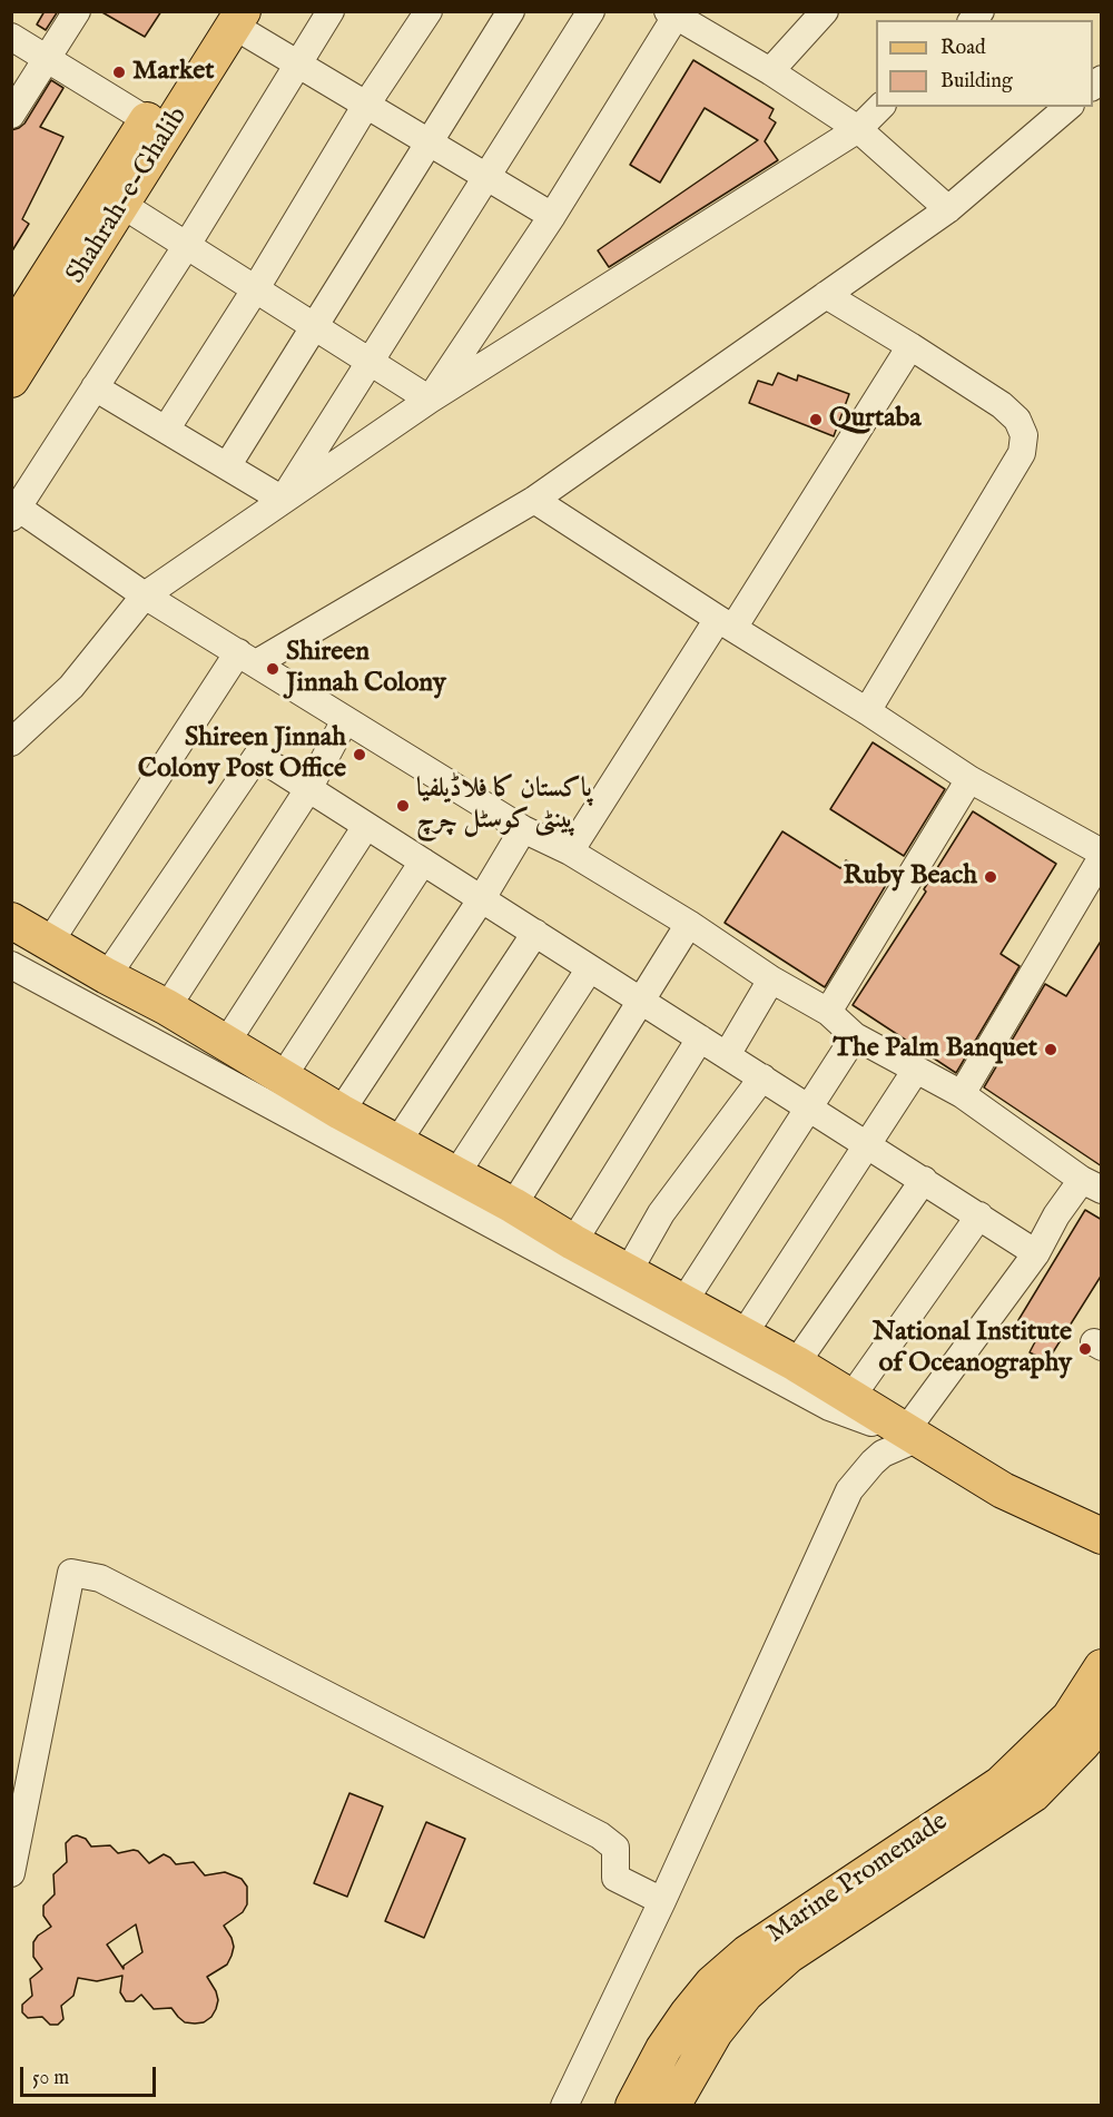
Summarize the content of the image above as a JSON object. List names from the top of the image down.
{
  "streets": {
    "main road": ["Shahrah-e-Ghalib", "Marine Promenade"]
  },
  "places": [
    "Market",
    "Qurtaba",
    "Shireen Jinnah Colony",
    "Shireen Jinnah Colony Post Office",
    "پاکستان کا فلاڈیلفیا پینٹی کوسٹل چرچ",
    "Ruby Beach",
    "The Palm Banquet",
    "National Institute of Oceanography"
  ],
  "legend": ["Road", "Building"],
  "scale_bar": "50 m"
}
